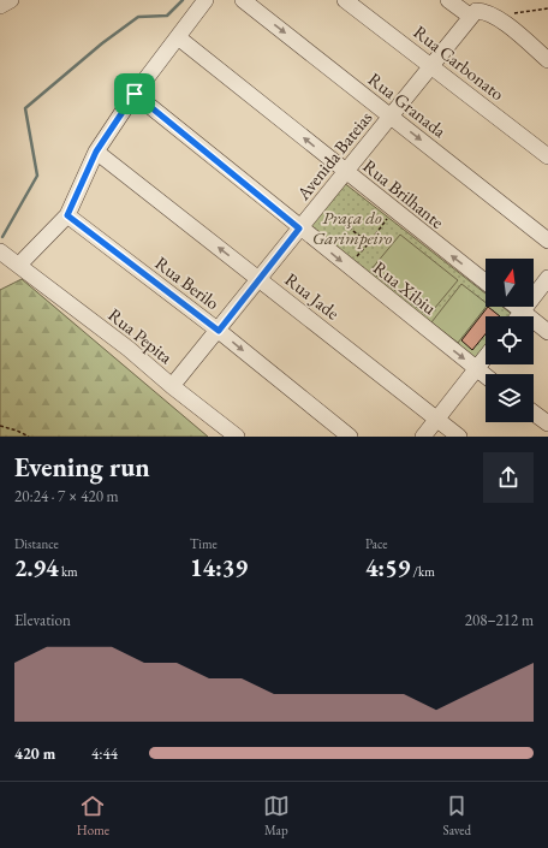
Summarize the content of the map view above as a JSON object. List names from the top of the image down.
{
  "streets": {
    "street": [
      "Rua Carbonato",
      "Rua Granada",
      "Avenida Bateias",
      "Rua Brilhante",
      "Rua Berilo",
      "Rua Xibiu",
      "Rua Jade",
      "Rua Pepita"
    ]
  },
  "crossings": [
    ["Rua Carbonato", "Avenida Bateias"],
    ["Rua Granada", "Avenida Bateias"],
    ["Avenida Bateias", "Rua Brilhante"],
    ["Avenida Bateias", "Rua Berilo"],
    ["Avenida Bateias", "Rua Xibiu"],
    ["Avenida Bateias", "Rua Jade"],
    ["Avenida Bateias", "Rua Pepita"]
  ],
  "one_way": [
    "Rua Granada",
    "Rua Brilhante",
    "Rua Berilo",
    "Rua Xibiu",
    "Rua Jade"
  ],
  "parks": ["Praça do Garimpeiro"],
  "north": "top",
  "page": {
    "heading": ["Evening run", "20:24 · 7 × 420 m"],
    "stats": [
      ["Distance", "2.94 km"],
      ["Time", "14:39"],
      ["Pace", "4:59 /km"]
    ],
    "chart": ["Elevation", "208–212 m"],
    "list": [
      {
        "name": "420 m",
        "note": "4:44"
      }
    ],
    "tabs": ["Home", "Map", "Saved"]
  }
}
